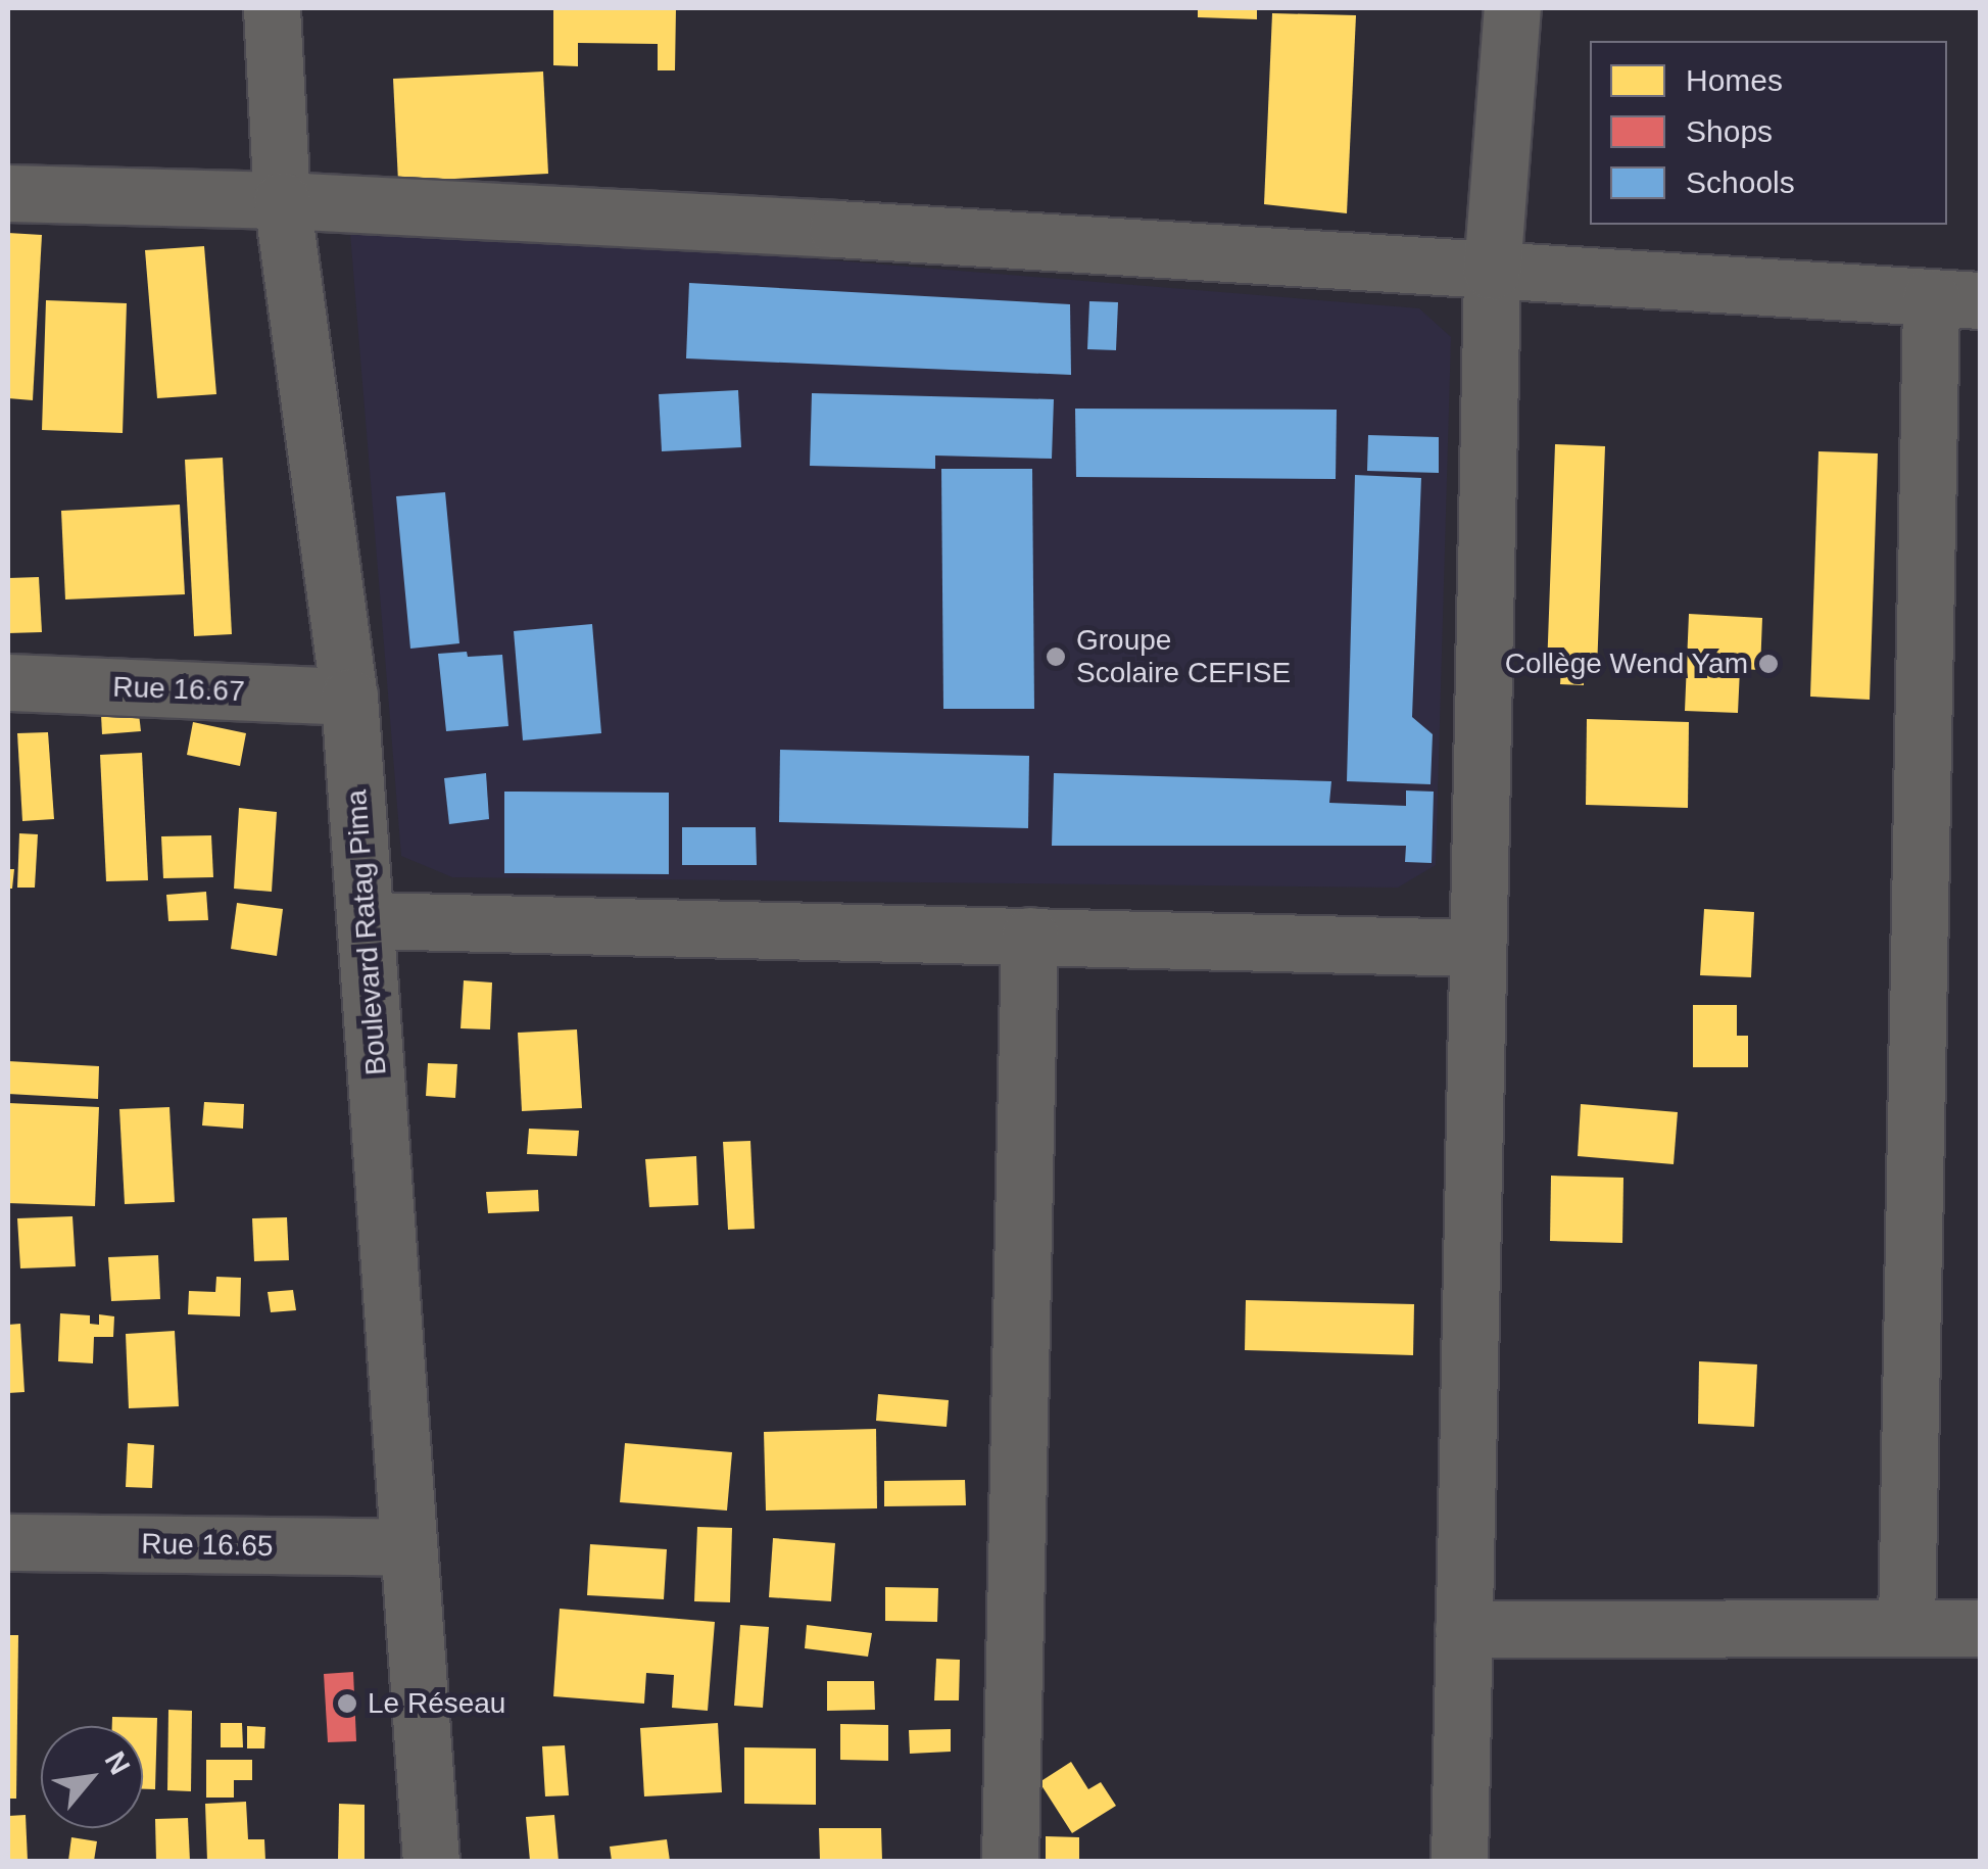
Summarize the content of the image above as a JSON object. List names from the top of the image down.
{
  "streets": {
    "street": ["Rue 16.67", "Boulevard Ratag Pima", "Rue 16.65"]
  },
  "crossings": [
    ["Rue 16.67", "Boulevard Ratag Pima"],
    ["Boulevard Ratag Pima", "Rue 16.65"]
  ],
  "places": ["Groupe Scolaire CEFISE", "Collège Wend Yam", "Le Réseau"],
  "legend": ["Homes", "Shops", "Schools"],
  "north": "top right"
}
